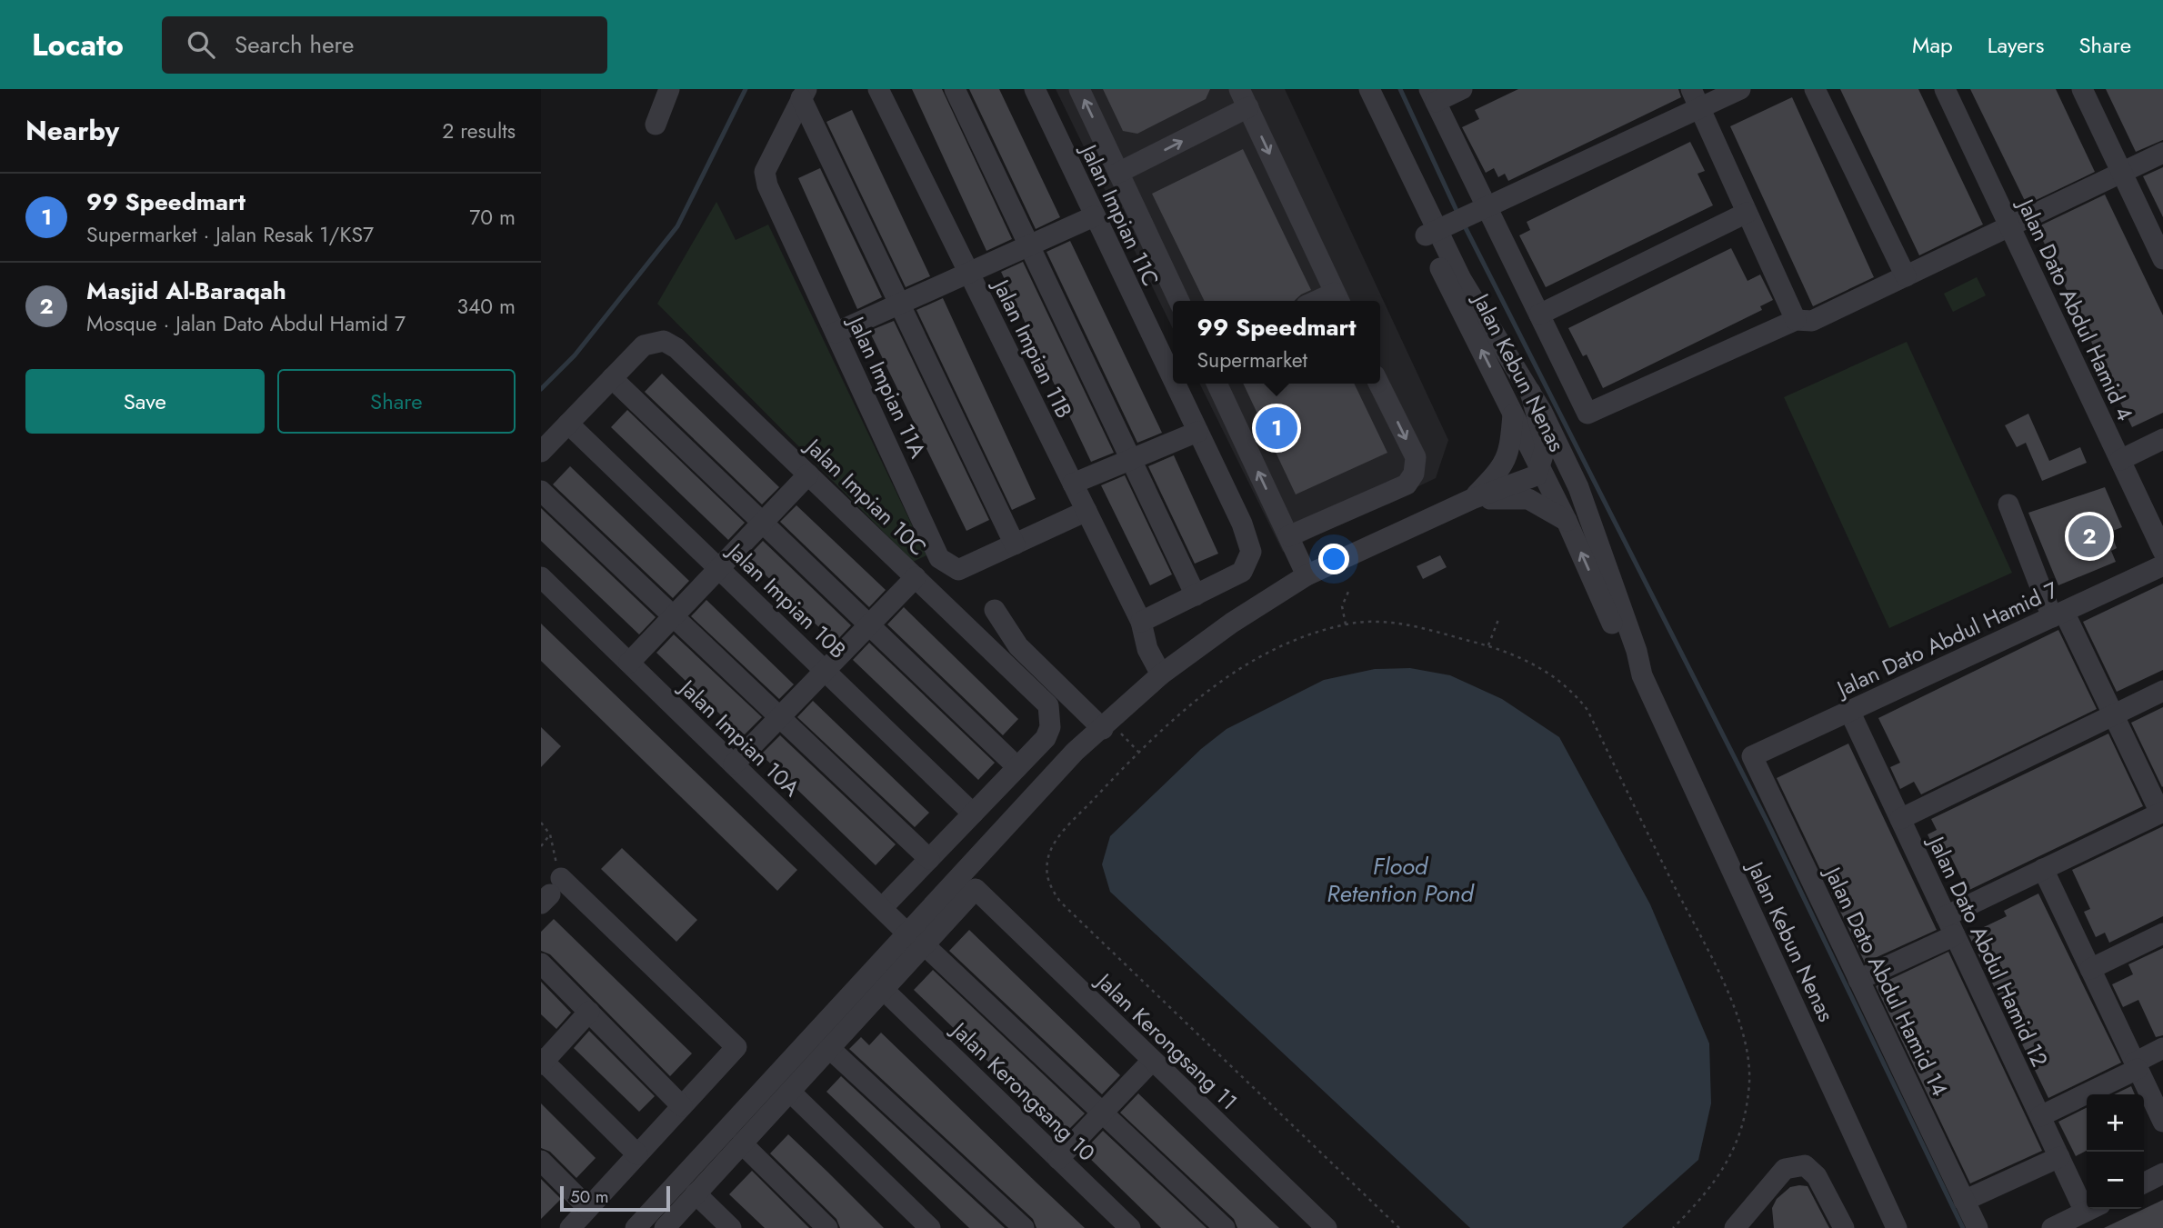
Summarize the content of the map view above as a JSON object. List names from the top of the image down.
{
  "streets": {
    "street": [
      "Jalan Impian 11C",
      "Jalan Dato Abdul Hamid 4",
      "Jalan Impian 11B",
      "Jalan Kebun Nenas",
      "Jalan Impian 11A",
      "Jalan Impian 10C",
      "Jalan Impian 10B",
      "Jalan Dato Abdul Hamid 7",
      "Jalan Impian 10A",
      "Jalan Dato Abdul Hamid 12",
      "Jalan Dato Abdul Hamid 14",
      "Jalan Kerongsang 11",
      "Jalan Kerongsang 10"
    ]
  },
  "crossings": [
    ["Jalan Impian 11C", "Jalan Impian 11B"],
    ["Jalan Impian 11B", "Jalan Impian 11A"],
    ["Jalan Dato Abdul Hamid 7", "Jalan Dato Abdul Hamid 12"],
    ["Jalan Dato Abdul Hamid 7", "Jalan Dato Abdul Hamid 14"]
  ],
  "water": ["Flood Retention Pond"],
  "scale_bar": "50 m",
  "page": {
    "header": "Locato",
    "search": "Search here",
    "nav": ["Map", "Layers", "Share"],
    "heading": ["Nearby", "2 results"],
    "list": [
      {
        "mark": "1",
        "name": "99 Speedmart",
        "note": "Supermarket · Jalan Resak 1/KS7",
        "value": "70 m"
      },
      {
        "mark": "2",
        "name": "Masjid Al-Baraqah",
        "note": "Mosque · Jalan Dato Abdul Hamid 7",
        "value": "340 m"
      }
    ],
    "popup": ["99 Speedmart", "Supermarket"],
    "buttons": ["Save", "Share"],
    "pins": ["1", "2"],
    "map_buttons": ["+", "−"],
    "scale": "50 m"
  }
}
